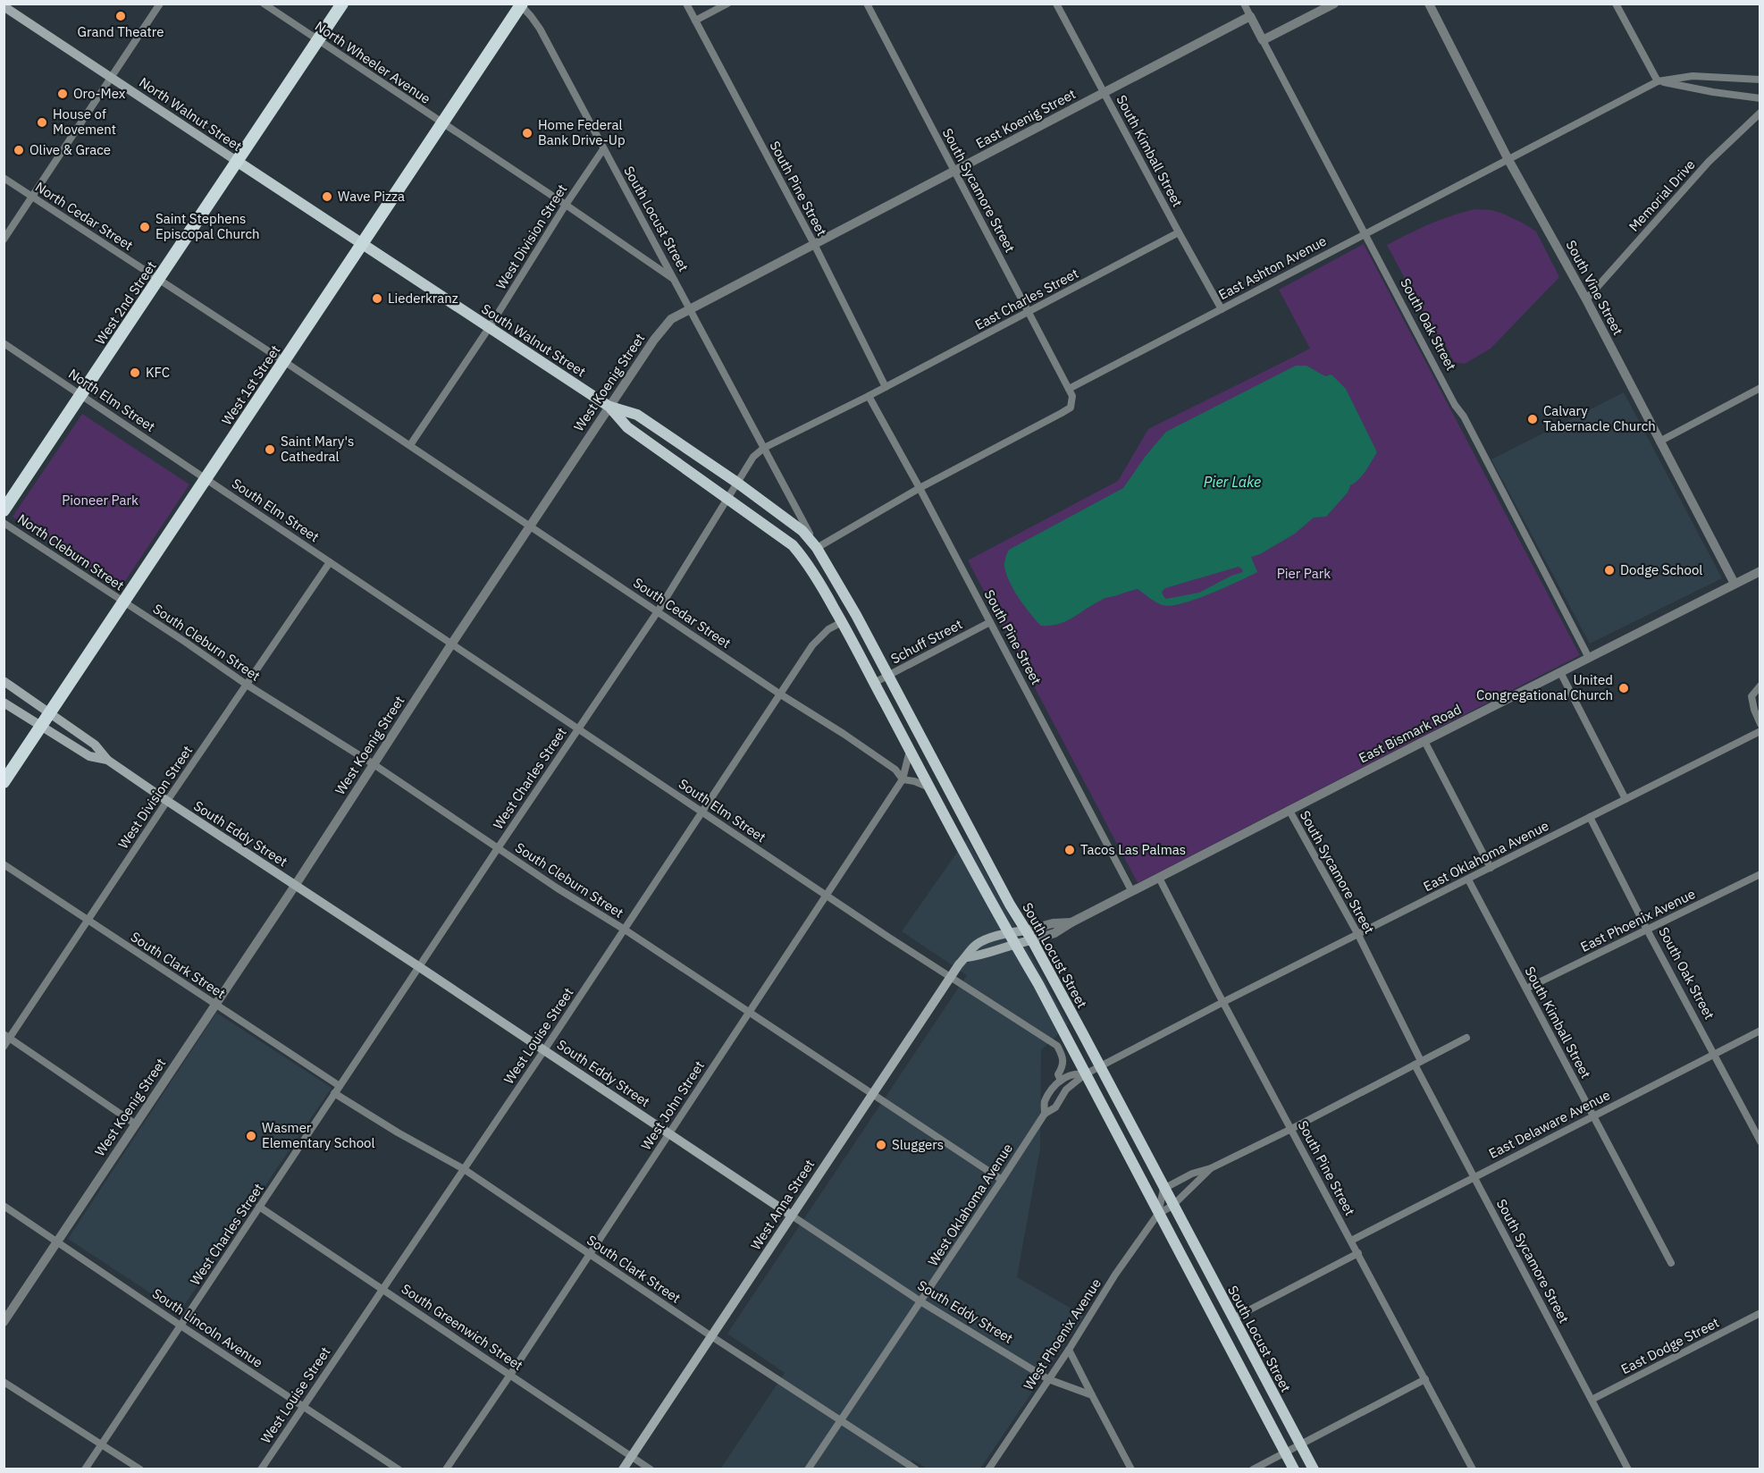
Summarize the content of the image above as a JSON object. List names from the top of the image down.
{
  "streets": {
    "highway": ["West 2nd Street", "West 1st Street"],
    "main road": [
      "North Walnut Street",
      "South Locust Street",
      "South Walnut Street",
      "South Eddy Street",
      "West Anna Street"
    ],
    "street": [
      "North Wheeler Avenue",
      "East Koenig Street",
      "South Kimball Street",
      "South Pine Street",
      "South Sycamore Street",
      "Memorial Drive",
      "North Cedar Street",
      "West Division Street",
      "East Ashton Avenue",
      "South Vine Street",
      "East Charles Street",
      "South Oak Street",
      "West Koenig Street",
      "North Elm Street",
      "South Elm Street",
      "North Cleburn Street",
      "South Cedar Street",
      "Schuff Street",
      "South Cleburn Street",
      "East Bismark Road",
      "West Charles Street",
      "East Oklahoma Avenue",
      "East Phoenix Avenue",
      "South Clark Street",
      "West Louise Street",
      "West John Street",
      "East Delaware Avenue",
      "West Oklahoma Avenue",
      "South Greenwich Street",
      "South Lincoln Avenue",
      "West Phoenix Avenue",
      "East Dodge Street"
    ]
  },
  "crossings": [
    ["North Wheeler Avenue", "South Locust Street"],
    ["North Wheeler Avenue", "West Division Street"],
    ["North Wheeler Avenue", "West 2nd Street"],
    ["North Wheeler Avenue", "West 1st Street"],
    ["North Walnut Street", "West 2nd Street"],
    ["North Walnut Street", "South Walnut Street"],
    ["North Walnut Street", "West 1st Street"],
    ["East Koenig Street", "South Kimball Street"],
    ["East Koenig Street", "South Pine Street"],
    ["East Koenig Street", "South Sycamore Street"],
    ["East Koenig Street", "South Oak Street"],
    ["East Koenig Street", "West Koenig Street"],
    ["South Kimball Street", "East Ashton Avenue"],
    ["South Kimball Street", "East Charles Street"],
    ["South Kimball Street", "East Oklahoma Avenue"],
    ["South Kimball Street", "East Phoenix Avenue"],
    ["South Kimball Street", "East Delaware Avenue"],
    ["South Pine Street", "East Charles Street"],
    ["South Pine Street", "West Koenig Street"],
    ["South Pine Street", "Schuff Street"],
    ["South Pine Street", "East Bismark Road"],
    ["South Pine Street", "East Oklahoma Avenue"],
    ["South Pine Street", "East Delaware Avenue"],
    ["South Pine Street", "West Oklahoma Avenue"],
    ["South Pine Street", "West Phoenix Avenue"],
    ["South Sycamore Street", "East Ashton Avenue"],
    ["South Sycamore Street", "East Charles Street"],
    ["South Sycamore Street", "East Bismark Road"],
    ["South Sycamore Street", "East Oklahoma Avenue"],
    ["South Sycamore Street", "East Delaware Avenue"],
    ["South Sycamore Street", "East Dodge Street"],
    ["Memorial Drive", "South Vine Street"],
    ["North Cedar Street", "West 2nd Street"],
    ["North Cedar Street", "West 1st Street"],
    ["South Locust Street", "West Division Street"],
    ["South Locust Street", "South Walnut Street"],
    ["South Locust Street", "West Koenig Street"],
    ["South Locust Street", "West 1st Street"],
    ["South Locust Street", "Schuff Street"],
    ["South Locust Street", "East Bismark Road"],
    ["South Locust Street", "West Charles Street"],
    ["South Locust Street", "West Anna Street"],
    ["South Locust Street", "West Oklahoma Avenue"],
    ["South Locust Street", "West Phoenix Avenue"],
    ["West Division Street", "South Walnut Street"],
    ["West Division Street", "South Elm Street"],
    ["West Division Street", "South Cedar Street"],
    ["West Division Street", "South Cleburn Street"],
    ["West Division Street", "South Eddy Street"],
    ["West Division Street", "South Clark Street"],
    ["East Ashton Avenue", "South Vine Street"],
    ["East Ashton Avenue", "South Oak Street"],
    ["South Vine Street", "East Bismark Road"],
    ["West 2nd Street", "North Elm Street"],
    ["South Oak Street", "East Bismark Road"],
    ["South Oak Street", "East Oklahoma Avenue"],
    ["South Oak Street", "East Phoenix Avenue"],
    ["South Oak Street", "East Delaware Avenue"],
    ["South Walnut Street", "West Koenig Street"],
    ["South Walnut Street", "West 1st Street"],
    ["South Walnut Street", "West Charles Street"],
    ["West Koenig Street", "South Elm Street"],
    ["West Koenig Street", "South Cedar Street"],
    ["West Koenig Street", "South Cleburn Street"],
    ["West Koenig Street", "South Eddy Street"],
    ["West Koenig Street", "South Clark Street"],
    ["West Koenig Street", "South Lincoln Avenue"],
    ["West 1st Street", "North Elm Street"],
    ["West 1st Street", "South Elm Street"],
    ["West 1st Street", "North Cleburn Street"],
    ["West 1st Street", "South Cleburn Street"],
    ["West 1st Street", "South Eddy Street"],
    ["North Elm Street", "South Elm Street"],
    ["South Elm Street", "West Charles Street"],
    ["South Elm Street", "West Louise Street"],
    ["South Elm Street", "West John Street"],
    ["South Elm Street", "West Anna Street"],
    ["South Elm Street", "West Oklahoma Avenue"],
    ["North Cleburn Street", "South Cleburn Street"],
    ["South Cedar Street", "West Charles Street"],
    ["South Cedar Street", "West Louise Street"],
    ["South Cedar Street", "West John Street"],
    ["South Cleburn Street", "West Charles Street"],
    ["South Cleburn Street", "West Louise Street"],
    ["South Cleburn Street", "West John Street"],
    ["South Cleburn Street", "West Anna Street"],
    ["South Cleburn Street", "West Oklahoma Avenue"],
    ["West Charles Street", "South Eddy Street"],
    ["West Charles Street", "South Clark Street"],
    ["West Charles Street", "South Greenwich Street"],
    ["West Charles Street", "South Lincoln Avenue"],
    ["South Eddy Street", "West Louise Street"],
    ["South Eddy Street", "West John Street"],
    ["South Eddy Street", "West Anna Street"],
    ["South Eddy Street", "West Oklahoma Avenue"],
    ["South Eddy Street", "West Phoenix Avenue"],
    ["East Oklahoma Avenue", "West Oklahoma Avenue"],
    ["South Clark Street", "West Louise Street"],
    ["South Clark Street", "West John Street"],
    ["South Clark Street", "West Anna Street"],
    ["South Clark Street", "West Oklahoma Avenue"],
    ["West Louise Street", "South Greenwich Street"],
    ["West Louise Street", "South Lincoln Avenue"],
    ["West John Street", "South Greenwich Street"],
    ["West Anna Street", "South Greenwich Street"]
  ],
  "water": ["Pier Lake"],
  "parks": ["Pioneer Park", "Pier Park"],
  "places": [
    "Grand Theatre",
    "Oro-Mex",
    "House of Movement",
    "Home Federal Bank Drive-Up",
    "Olive & Grace",
    "Wave Pizza",
    "Saint Stephens Episcopal Church",
    "Liederkranz",
    "KFC",
    "Calvary Tabernacle Church",
    "Saint Mary's Cathedral",
    "Dodge School",
    "United Congregational Church",
    "Tacos Las Palmas",
    "Wasmer Elementary School",
    "Sluggers"
  ]
}
